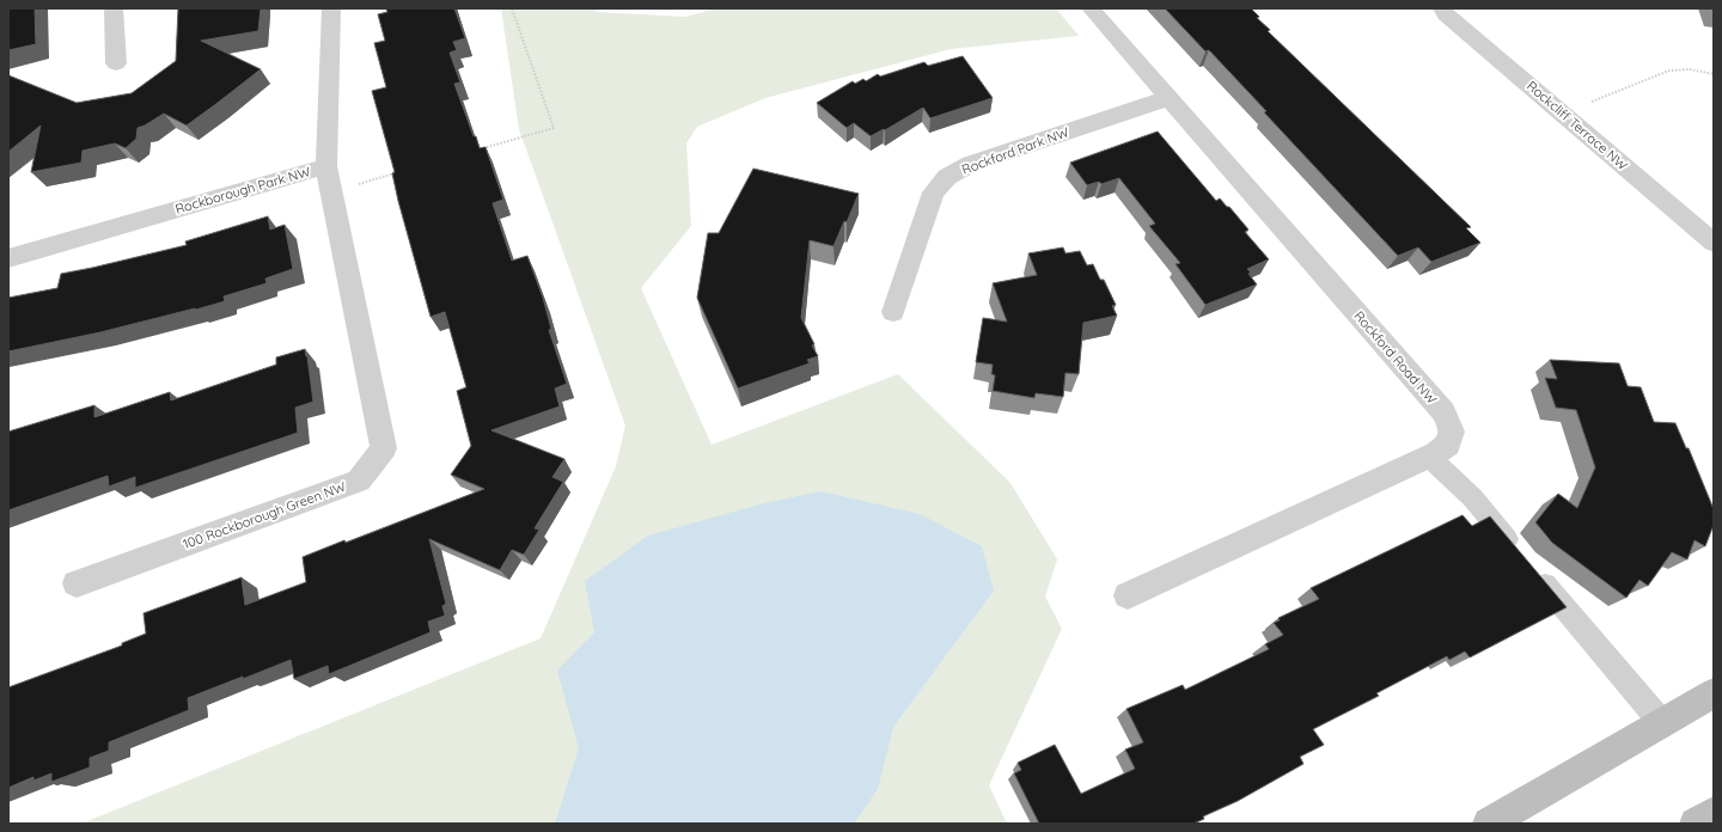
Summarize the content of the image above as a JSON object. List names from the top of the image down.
{
  "streets": {
    "street": [
      "Rockcliff Terrace NW",
      "Rockford Park NW",
      "Rockborough Park NW",
      "Rockford Road NW",
      "100 Rockborough Green NW"
    ]
  },
  "crossings": [
    ["Rockford Park NW", "Rockford Road NW"],
    ["Rockborough Park NW", "100 Rockborough Green NW"]
  ]
}
